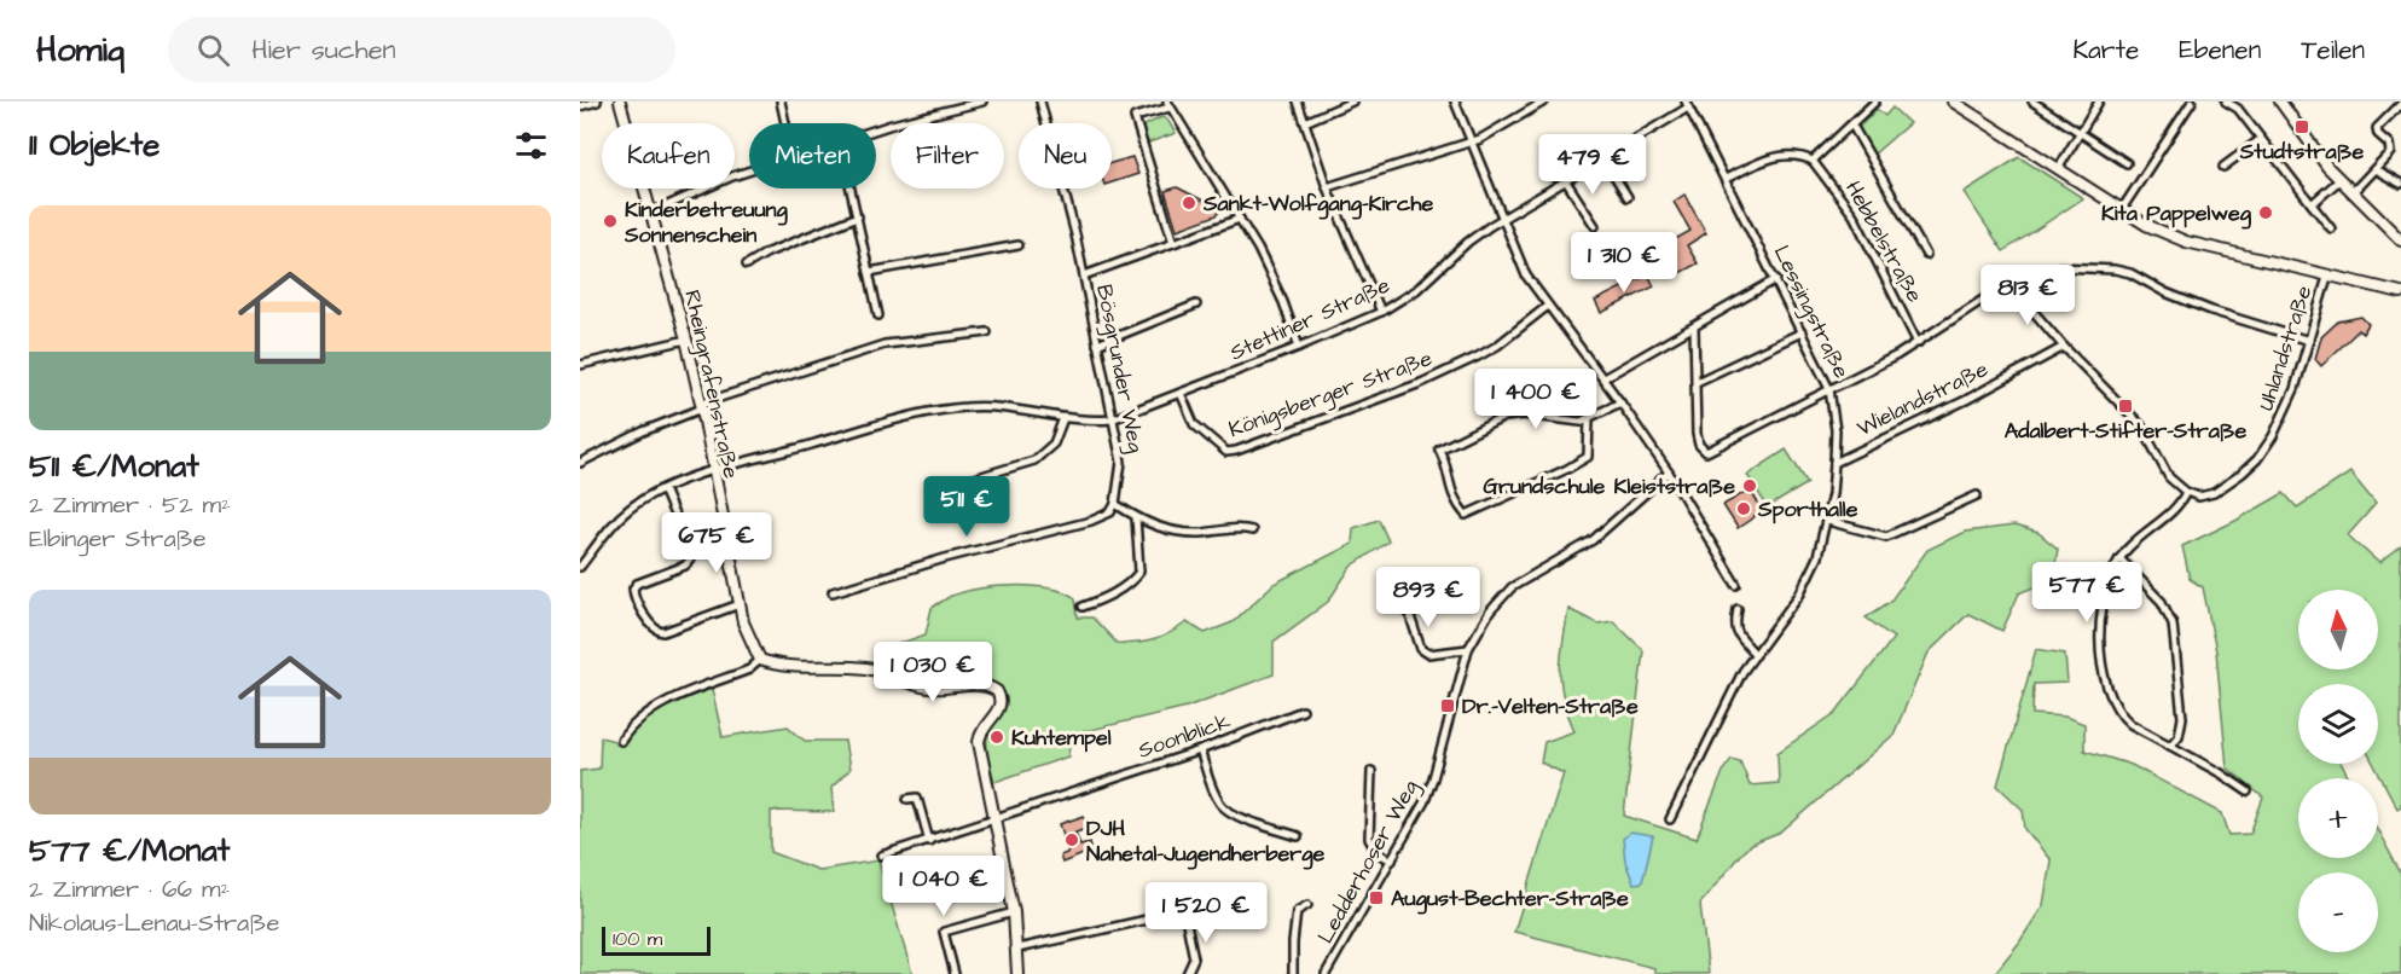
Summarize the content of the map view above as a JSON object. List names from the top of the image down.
{
  "streets": {
    "street": [
      "Hebbelstraße",
      "Lessingstraße",
      "Stettiner Straße",
      "Uhlandstraße",
      "Bösgrunder Weg",
      "Rheingrafenstraße",
      "Königsberger Straße",
      "Wielandstraße",
      "Soonblick",
      "Ledderhoser Weg"
    ]
  },
  "crossings": [
    ["Lessingstraße", "Stettiner Straße"],
    ["Lessingstraße", "Wielandstraße"],
    ["Stettiner Straße", "Bösgrunder Weg"],
    ["Stettiner Straße", "Rheingrafenstraße"],
    ["Stettiner Straße", "Königsberger Straße"]
  ],
  "places": {
    "transit": [
      "Studtstraße",
      "Adalbert-Stifter-Straße",
      "Dr.-Velten-Straße",
      "August-Bechter-Straße"
    ],
    "other": [
      "Sankt-Wolfgang-Kirche",
      "Kita Pappelweg",
      "Kinderbetreuung Sonnenschein",
      "Grundschule Kleiststraße",
      "Sporthalle",
      "Kuhtempel",
      "DJH Nahetal-Jugendherberge"
    ]
  },
  "scale_bar": "100 m",
  "north": "top",
  "page": {
    "header": "Homiq",
    "search": "Hier suchen",
    "nav": ["Karte", "Ebenen", "Teilen"],
    "heading": "11 Objekte",
    "chip": [
      "Kaufen",
      "Mieten",
      "Filter",
      "Neu"
    ],
    "price": [
      "479 €",
      "1 310 €",
      "813 €",
      "1 400 €",
      "511 €",
      "675 €",
      "577 €",
      "893 €",
      "1 030 €",
      "1 040 €",
      "1 520 €"
    ],
    "list": [
      {
        "name": "511 €/Monat",
        "note": "2 Zimmer · 52 m² · Elbinger Straße"
      },
      {
        "name": "577 €/Monat",
        "note": "2 Zimmer · 66 m² · Nikolaus-Lenau-Straße"
      }
    ],
    "map_buttons": ["+", "−"],
    "scale": "100 m"
  }
}
